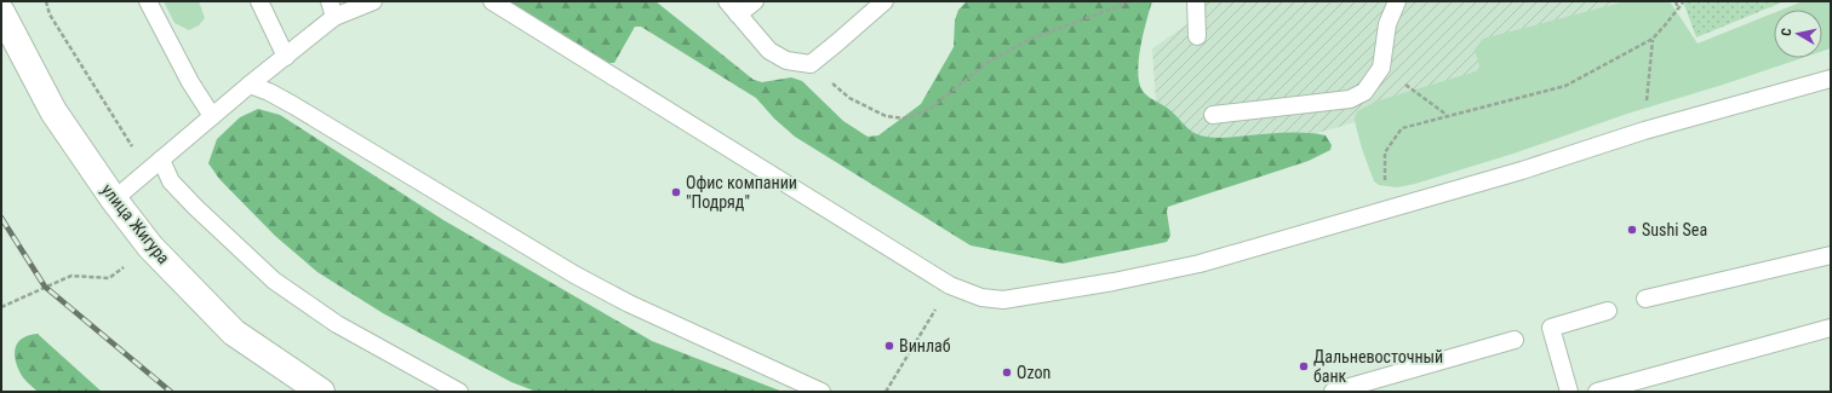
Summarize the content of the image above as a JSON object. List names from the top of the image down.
{
  "streets": {
    "main road": ["улица Жигура"]
  },
  "places": [
    "Офис компании \"Подряд\"",
    "Sushi Sea",
    "Винлаб",
    "Дальневосточный банк",
    "Ozon"
  ],
  "north": "left"
}
